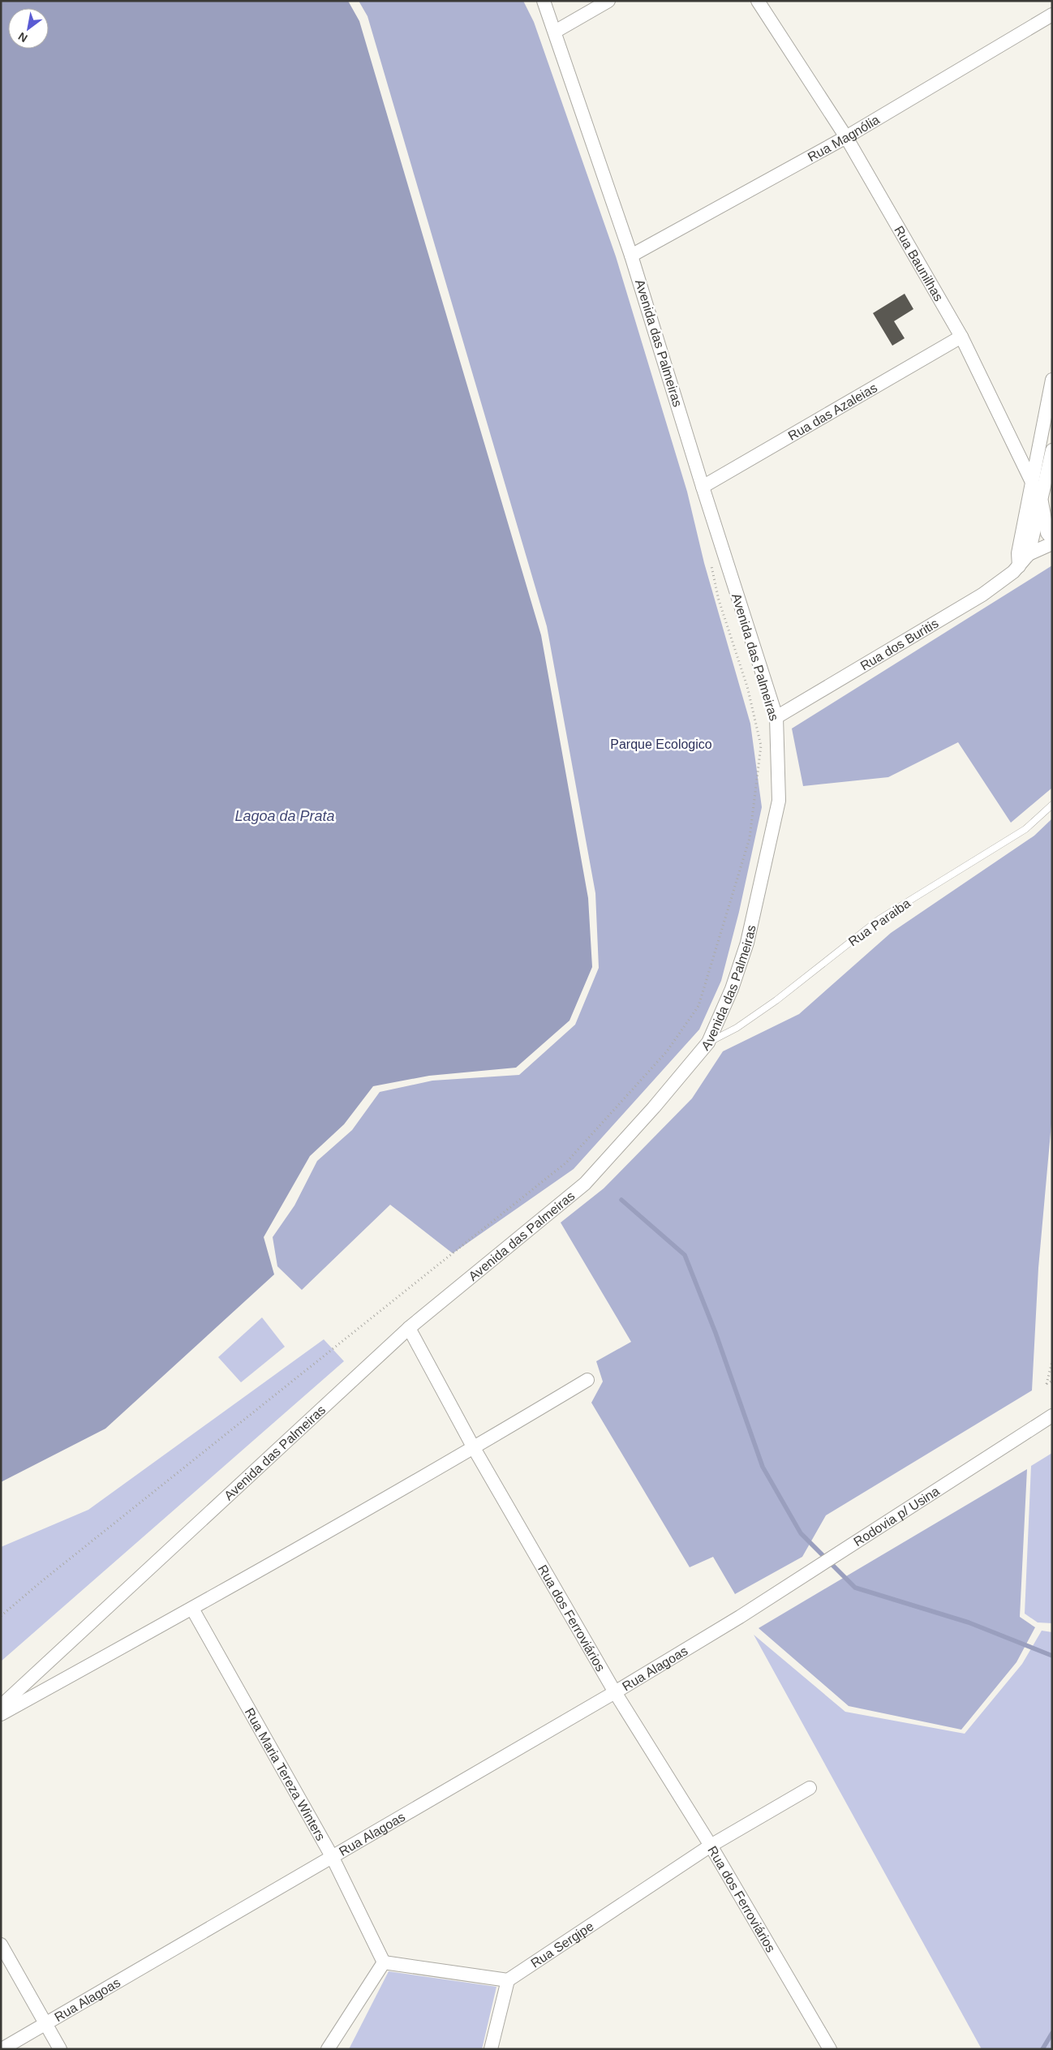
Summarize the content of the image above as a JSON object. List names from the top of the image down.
{
  "streets": {
    "street": [
      "Rua Magnólia",
      "Rua Baunilhas",
      "Avenida das Palmeiras",
      "Rua das Azaleias",
      "Rua dos Buritis",
      "Rodovia p/ Usina",
      "Rua dos Ferroviários",
      "Rua Alagoas",
      "Rua Maria Tereza Winters",
      "Rua Sergipe"
    ],
    "lane": ["Rua Paraiba"]
  },
  "crossings": [
    ["Rua Magnólia", "Rua Baunilhas"],
    ["Rua Magnólia", "Avenida das Palmeiras"],
    ["Rua Baunilhas", "Rua das Azaleias"],
    ["Rua Baunilhas", "Rua dos Buritis"],
    ["Avenida das Palmeiras", "Rua das Azaleias"],
    ["Avenida das Palmeiras", "Rua dos Buritis"],
    ["Avenida das Palmeiras", "Rua Paraiba"],
    ["Avenida das Palmeiras", "Rua dos Ferroviários"],
    ["Rodovia p/ Usina", "Rua Alagoas"],
    ["Rua dos Ferroviários", "Rua Alagoas"],
    ["Rua dos Ferroviários", "Rua Sergipe"],
    ["Rua Alagoas", "Rua Maria Tereza Winters"]
  ],
  "water": ["Lagoa da Prata"],
  "parks": ["Parque Ecologico"],
  "north": "bottom left"
}
